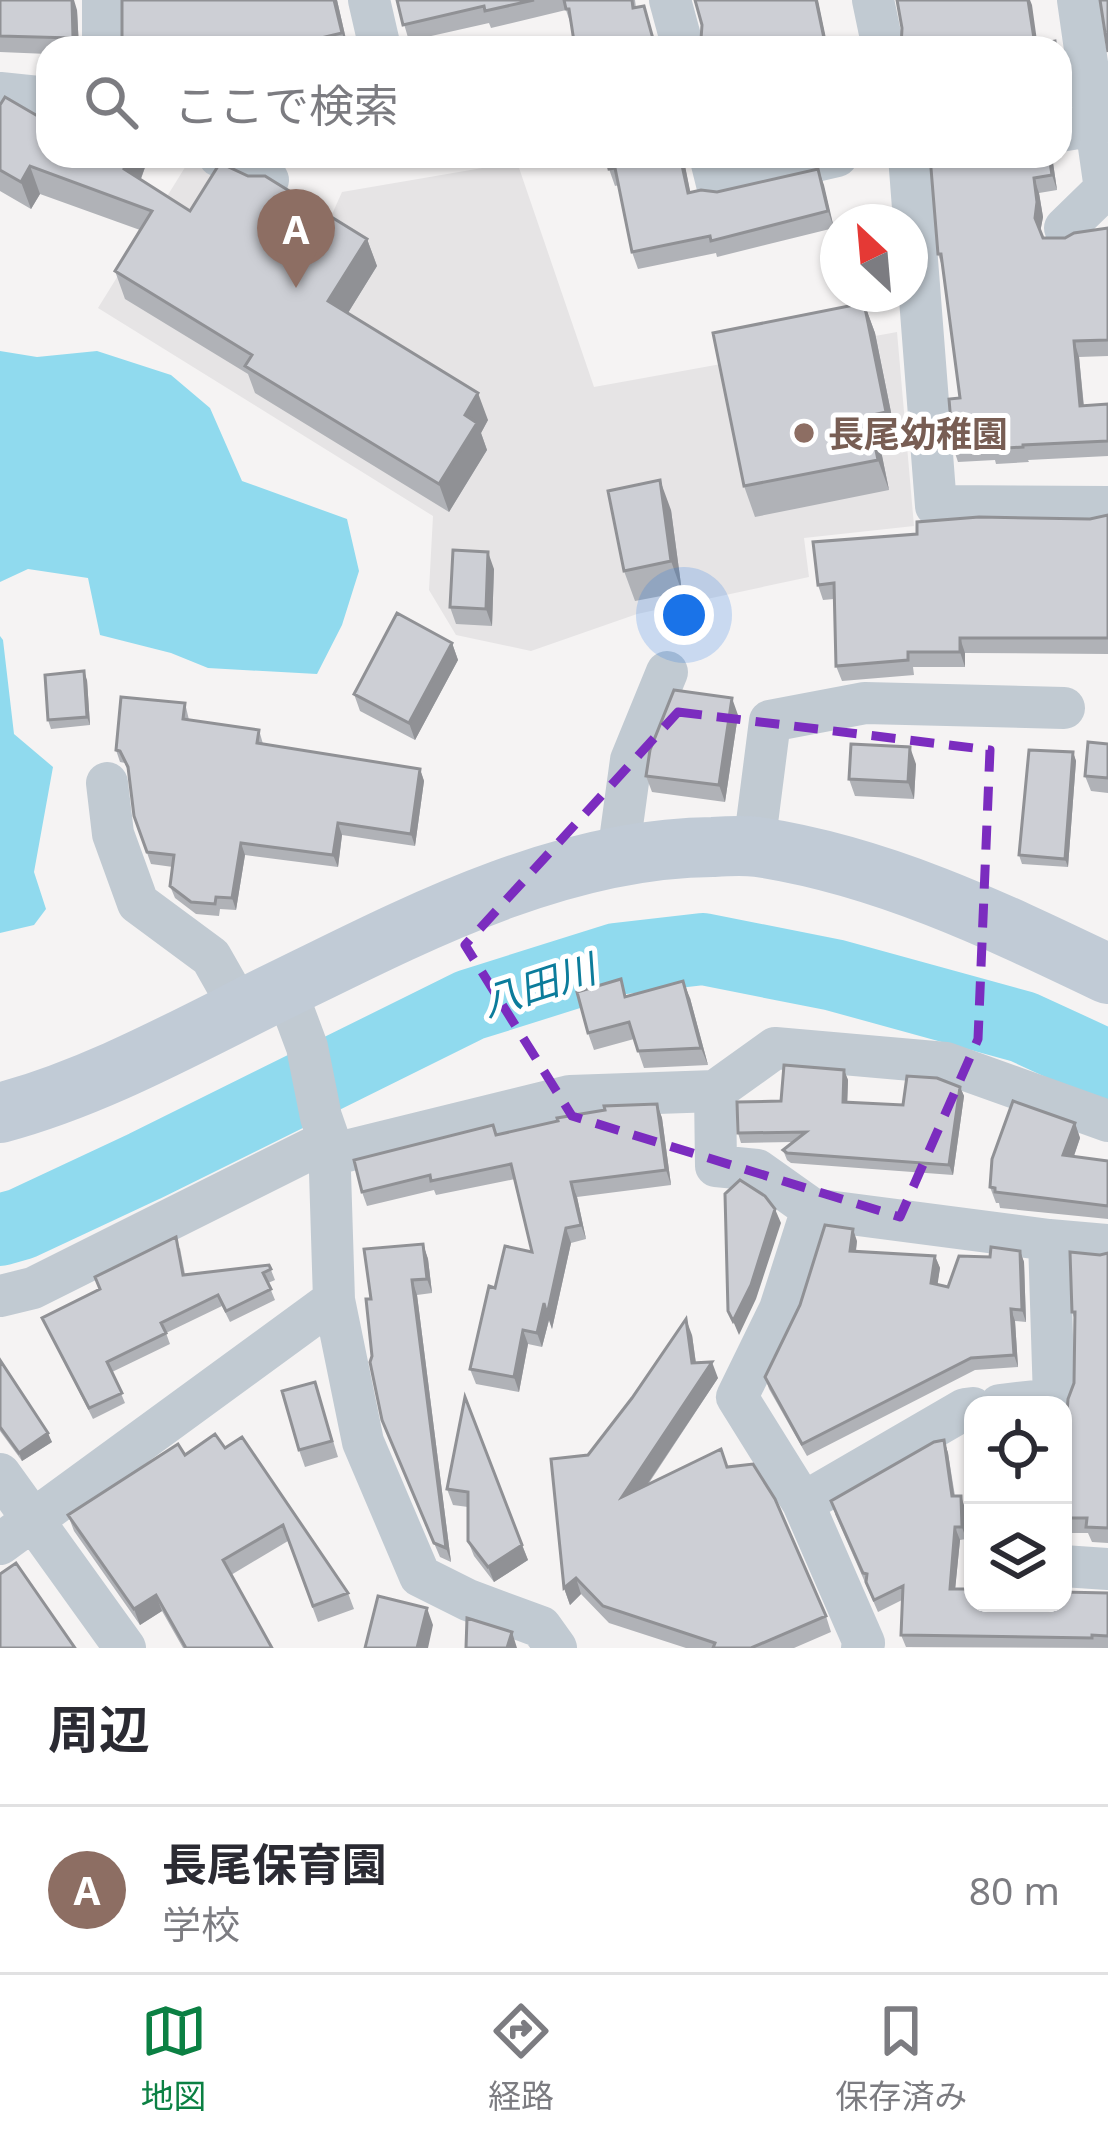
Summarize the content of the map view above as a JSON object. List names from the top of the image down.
{
  "water": ["八田川"],
  "places": ["長尾幼稚園"],
  "north": "top left",
  "page": {
    "search": "ここで検索",
    "pins": "A",
    "heading": "周辺",
    "list": [
      {
        "mark": "A",
        "name": "長尾保育園",
        "note": "学校",
        "value": "80 m"
      }
    ],
    "nav": ["地図", "経路", "保存済み"]
  }
}
